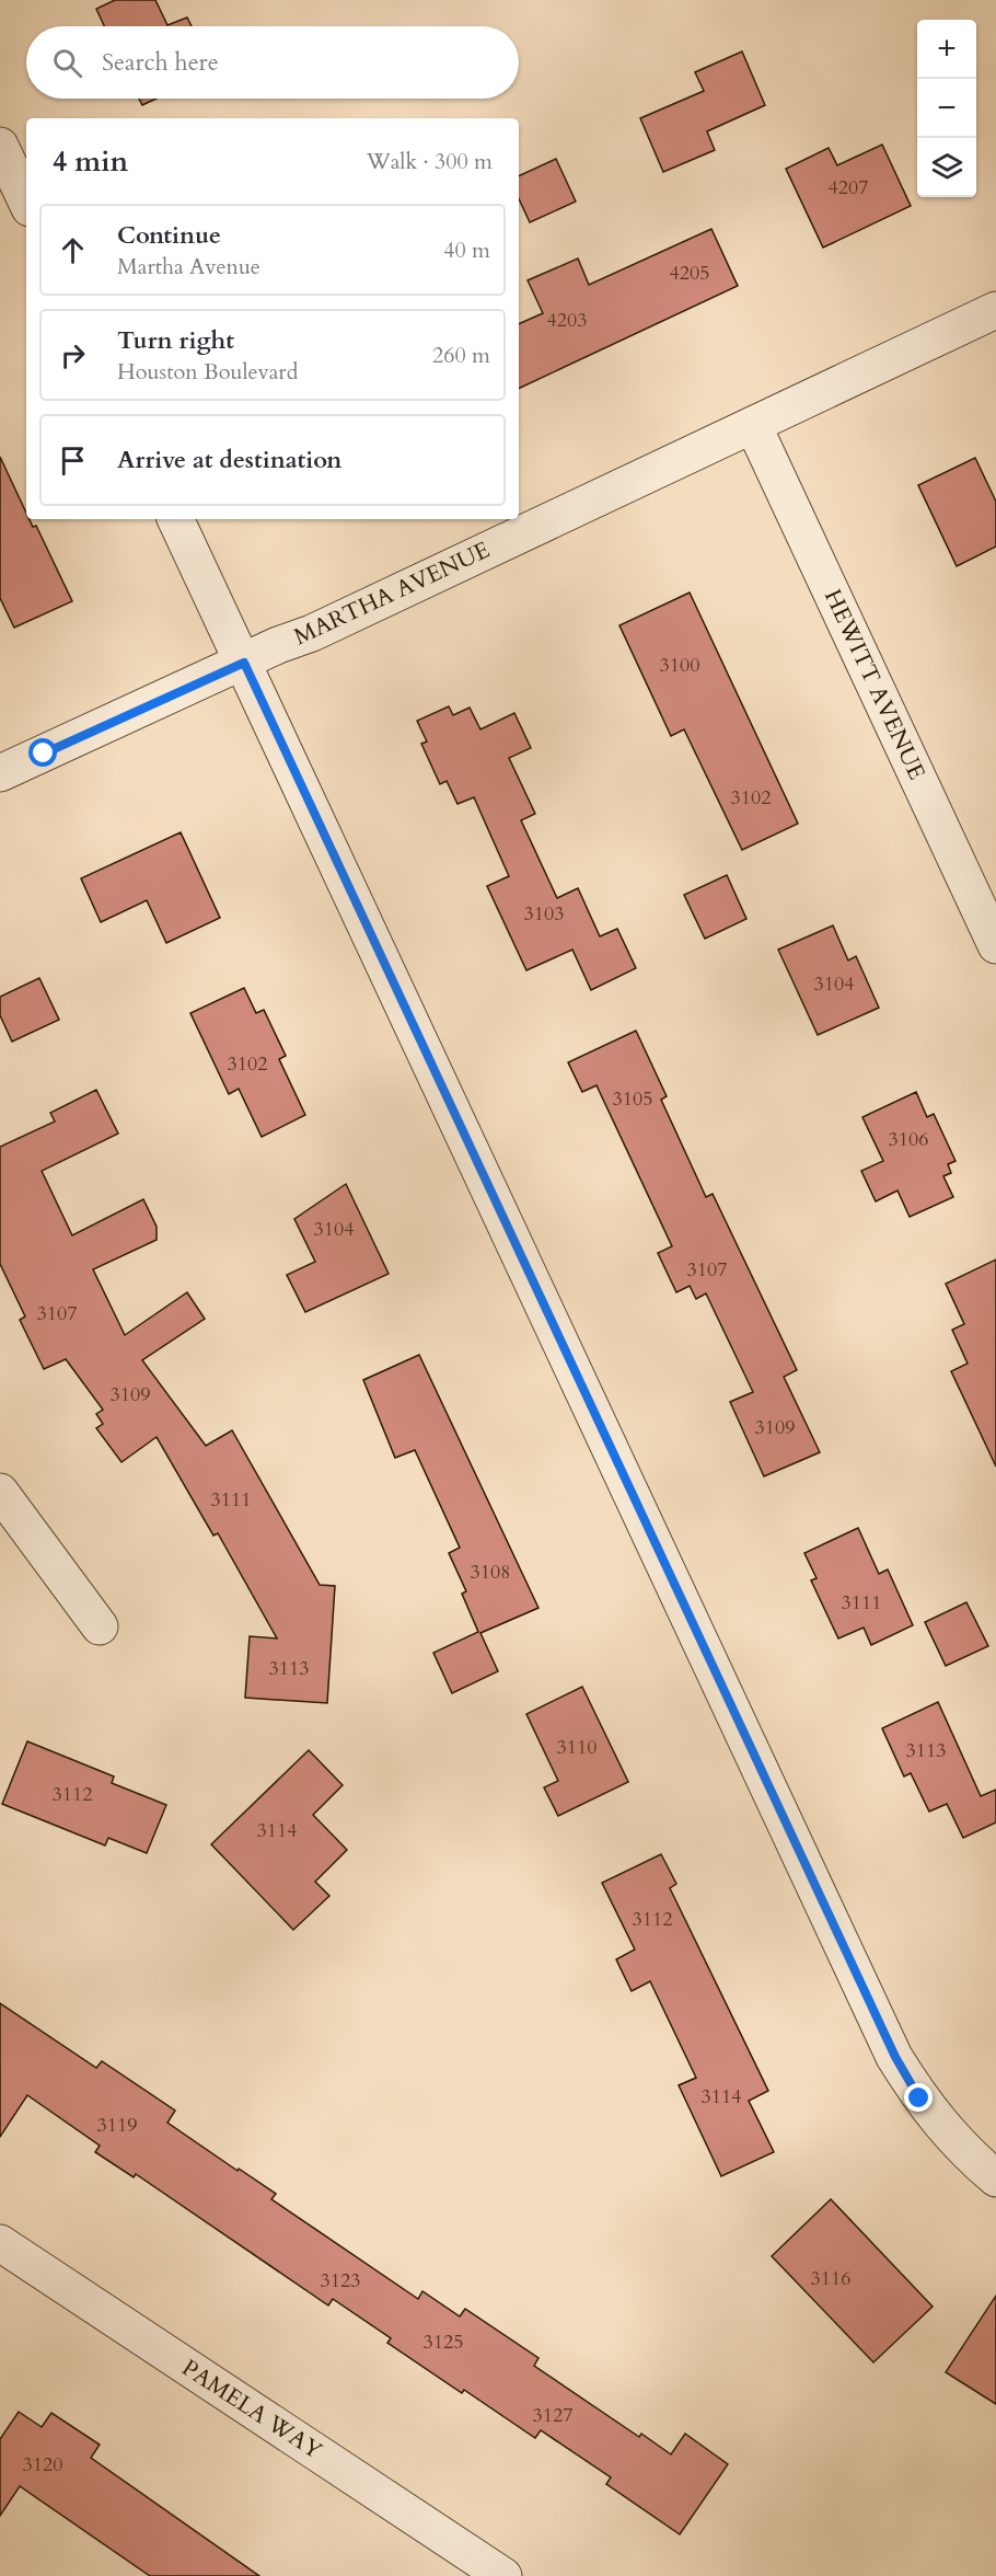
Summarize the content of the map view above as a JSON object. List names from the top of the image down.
{
  "streets": {
    "street": ["MARTHA AVENUE", "HEWITT AVENUE", "PAMELA WAY"]
  },
  "crossings": [
    ["MARTHA AVENUE", "HEWITT AVENUE"]
  ],
  "house_numbers": [
    "4207",
    "4205",
    "4203",
    "3100",
    "3102",
    "3103",
    "3104",
    "3102",
    "3105",
    "3106",
    "3104",
    "3107",
    "3107",
    "3109",
    "3109",
    "3111",
    "3108",
    "3111",
    "3113",
    "3110",
    "3113",
    "3112",
    "3114",
    "3112",
    "3114",
    "3119",
    "3116",
    "3123",
    "3125",
    "3127",
    "3120"
  ],
  "page": {
    "map_buttons": ["+", "−"],
    "search": "Search here",
    "heading": ["4 min", "Walk · 300 m"],
    "list": [
      ["Continue", "Martha Avenue", "40 m"],
      ["Turn right", "Houston Boulevard", "260 m"],
      "Arrive at destination"
    ]
  }
}
